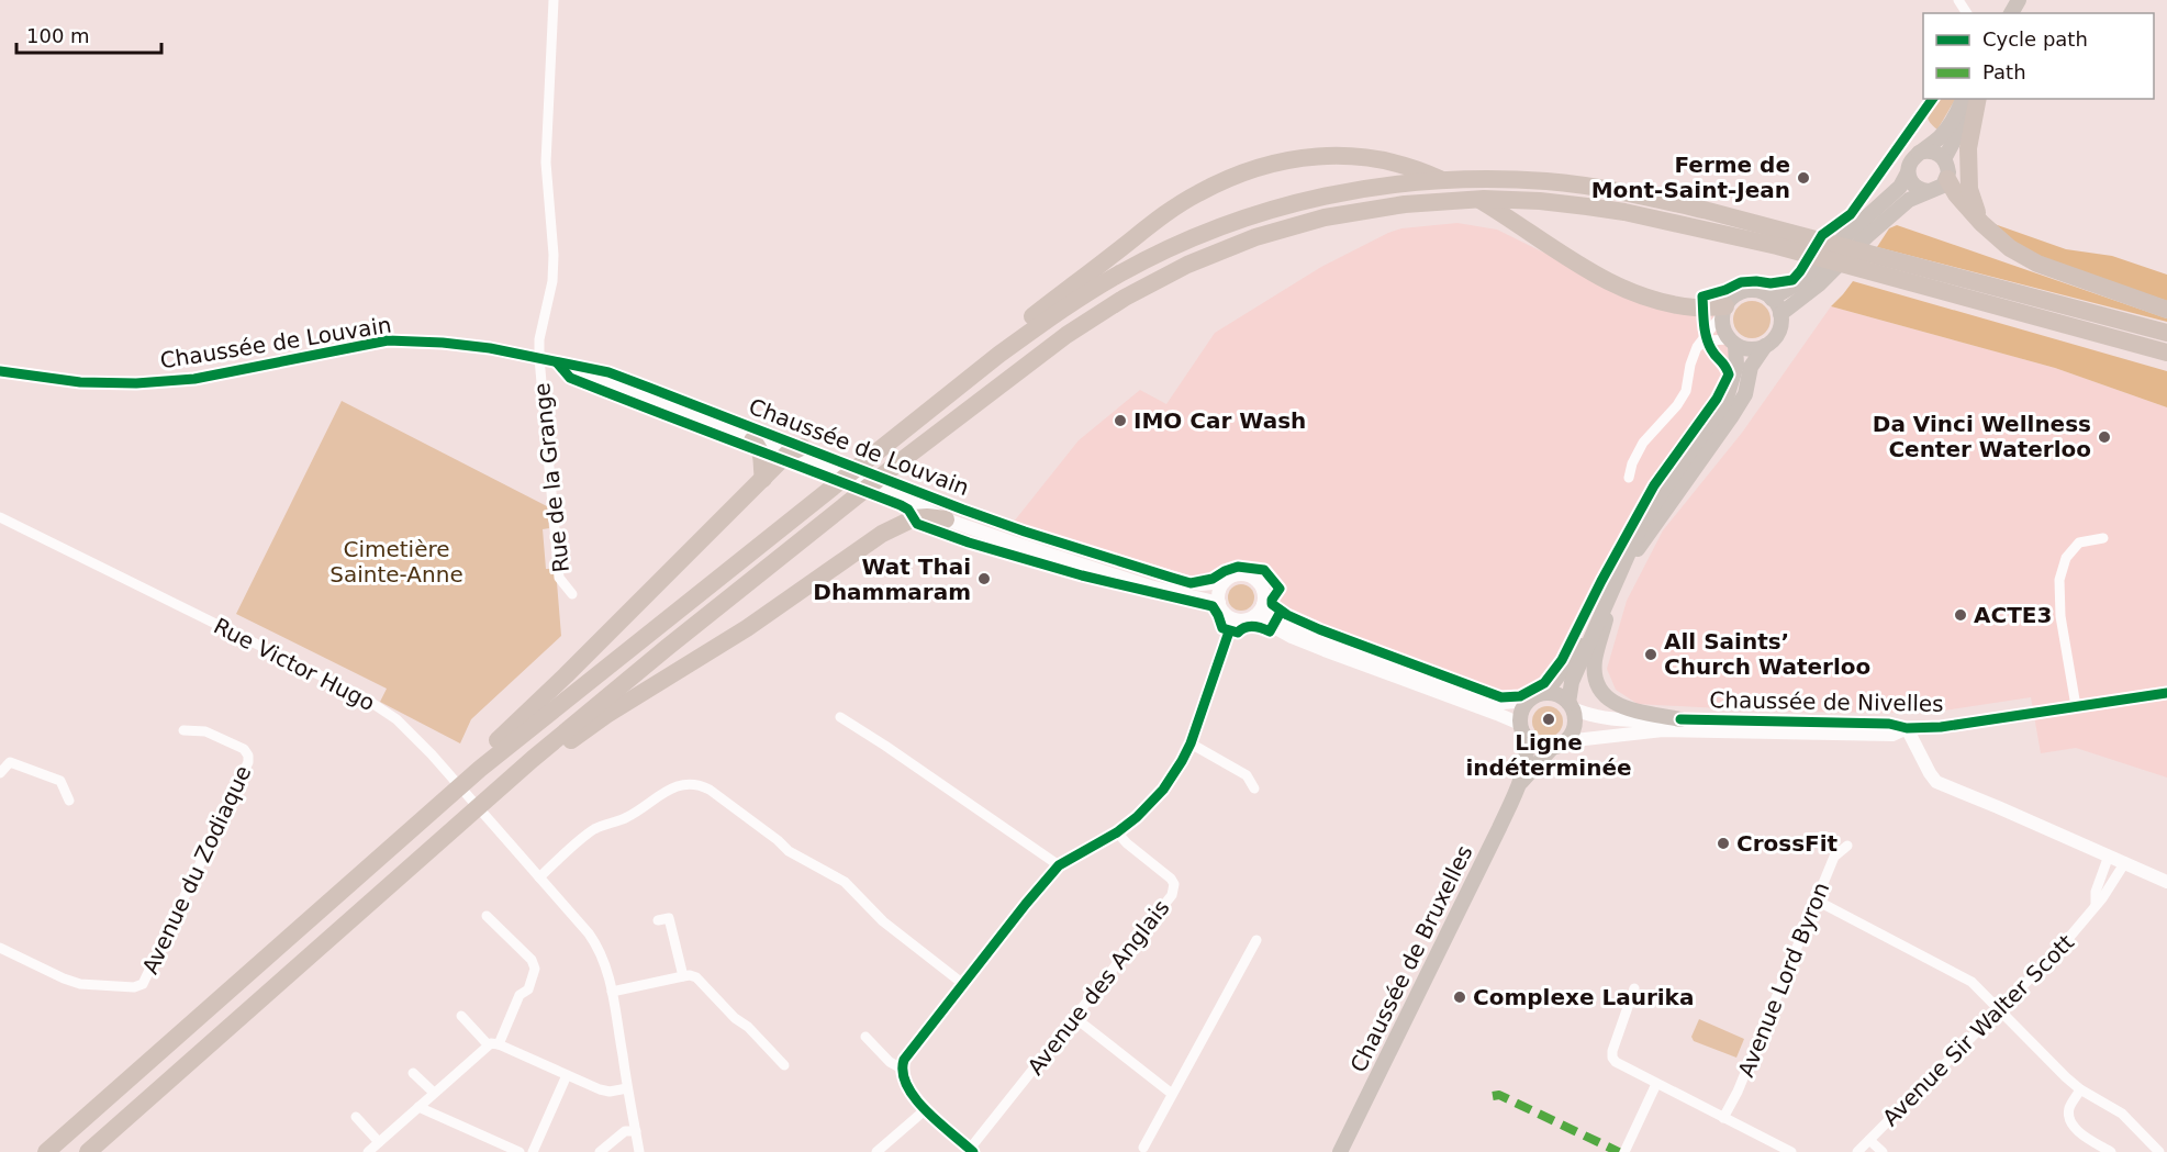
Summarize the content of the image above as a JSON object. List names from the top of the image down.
{
  "streets": {
    "main road": ["Chaussée de Louvain", "Chaussée de Nivelles", "Chaussée de Bruxelles"],
    "street": [
      "Rue de la Grange",
      "Rue Victor Hugo",
      "Avenue du Zodiaque",
      "Avenue Lord Byron",
      "Avenue des Anglais",
      "Avenue Sir Walter Scott"
    ]
  },
  "crossings": [
    ["Chaussée de Louvain", "Rue de la Grange"]
  ],
  "parks": ["Cimetière Sainte-Anne"],
  "places": [
    "Ferme de Mont-Saint-Jean",
    "IMO Car Wash",
    "Da Vinci Wellness Center Waterloo",
    "Wat Thai Dhammaram",
    "ACTE3",
    "All Saints’ Church Waterloo",
    "Ligne indéterminée",
    "CrossFit",
    "Complexe Laurika"
  ],
  "legend": ["Cycle path", "Path"],
  "scale_bar": "100 m"
}
